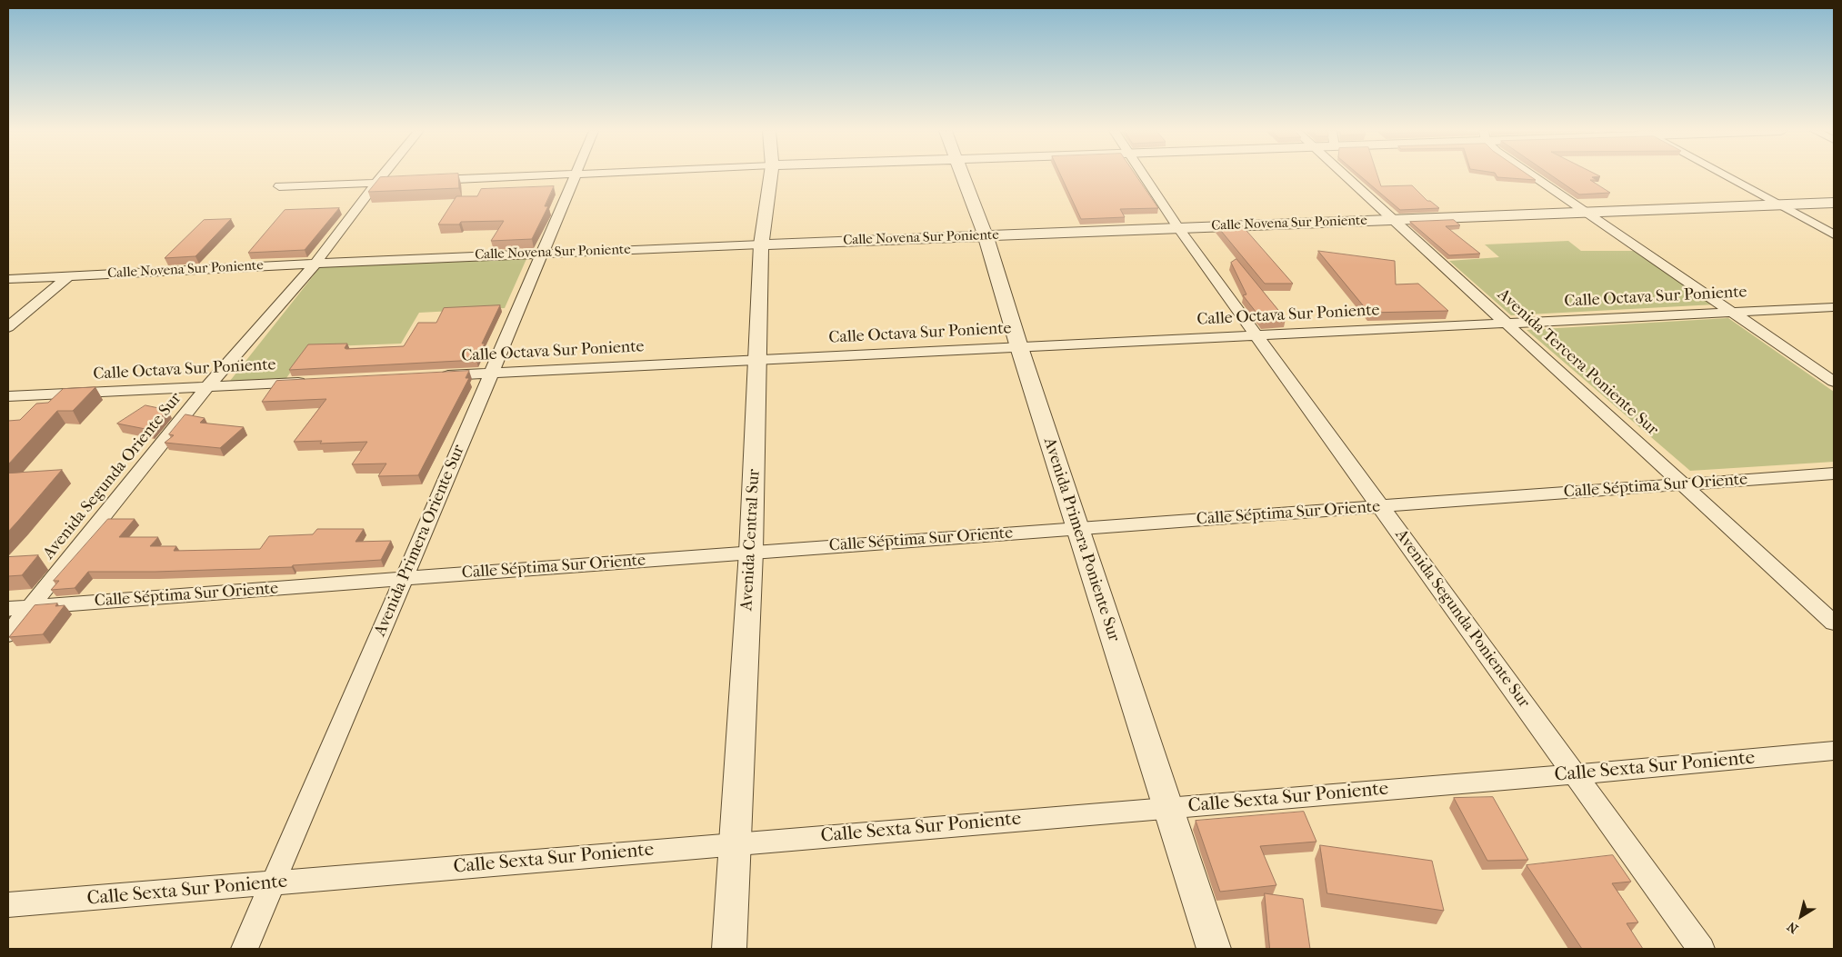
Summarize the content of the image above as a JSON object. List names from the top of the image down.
{
  "streets": {
    "street": [
      "Calle Novena Sur Poniente",
      "Calle Octava Sur Poniente",
      "Avenida Tercera Poniente Sur",
      "Avenida Segunda Oriente Sur",
      "Calle Séptima Sur Oriente",
      "Avenida Central Sur",
      "Avenida Primera Poniente Sur",
      "Avenida Primera Oriente Sur",
      "Avenida Segunda Poniente Sur",
      "Calle Sexta Sur Poniente"
    ]
  },
  "crossings": [
    ["Calle Novena Sur Poniente", "Avenida Tercera Poniente Sur"],
    ["Calle Novena Sur Poniente", "Avenida Segunda Oriente Sur"],
    ["Calle Novena Sur Poniente", "Avenida Central Sur"],
    ["Calle Novena Sur Poniente", "Avenida Primera Poniente Sur"],
    ["Calle Novena Sur Poniente", "Avenida Primera Oriente Sur"],
    ["Calle Novena Sur Poniente", "Avenida Segunda Poniente Sur"],
    ["Calle Octava Sur Poniente", "Avenida Tercera Poniente Sur"],
    ["Calle Octava Sur Poniente", "Avenida Segunda Oriente Sur"],
    ["Calle Octava Sur Poniente", "Avenida Central Sur"],
    ["Calle Octava Sur Poniente", "Avenida Primera Poniente Sur"],
    ["Calle Octava Sur Poniente", "Avenida Primera Oriente Sur"],
    ["Calle Octava Sur Poniente", "Avenida Segunda Poniente Sur"],
    ["Avenida Tercera Poniente Sur", "Calle Séptima Sur Oriente"],
    ["Avenida Segunda Oriente Sur", "Calle Séptima Sur Oriente"],
    ["Calle Séptima Sur Oriente", "Avenida Central Sur"],
    ["Calle Séptima Sur Oriente", "Avenida Primera Poniente Sur"],
    ["Calle Séptima Sur Oriente", "Avenida Primera Oriente Sur"],
    ["Calle Séptima Sur Oriente", "Avenida Segunda Poniente Sur"],
    ["Avenida Central Sur", "Calle Sexta Sur Poniente"],
    ["Avenida Primera Poniente Sur", "Calle Sexta Sur Poniente"],
    ["Avenida Primera Oriente Sur", "Calle Sexta Sur Poniente"],
    ["Avenida Segunda Poniente Sur", "Calle Sexta Sur Poniente"]
  ],
  "north": "bottom left"
}
